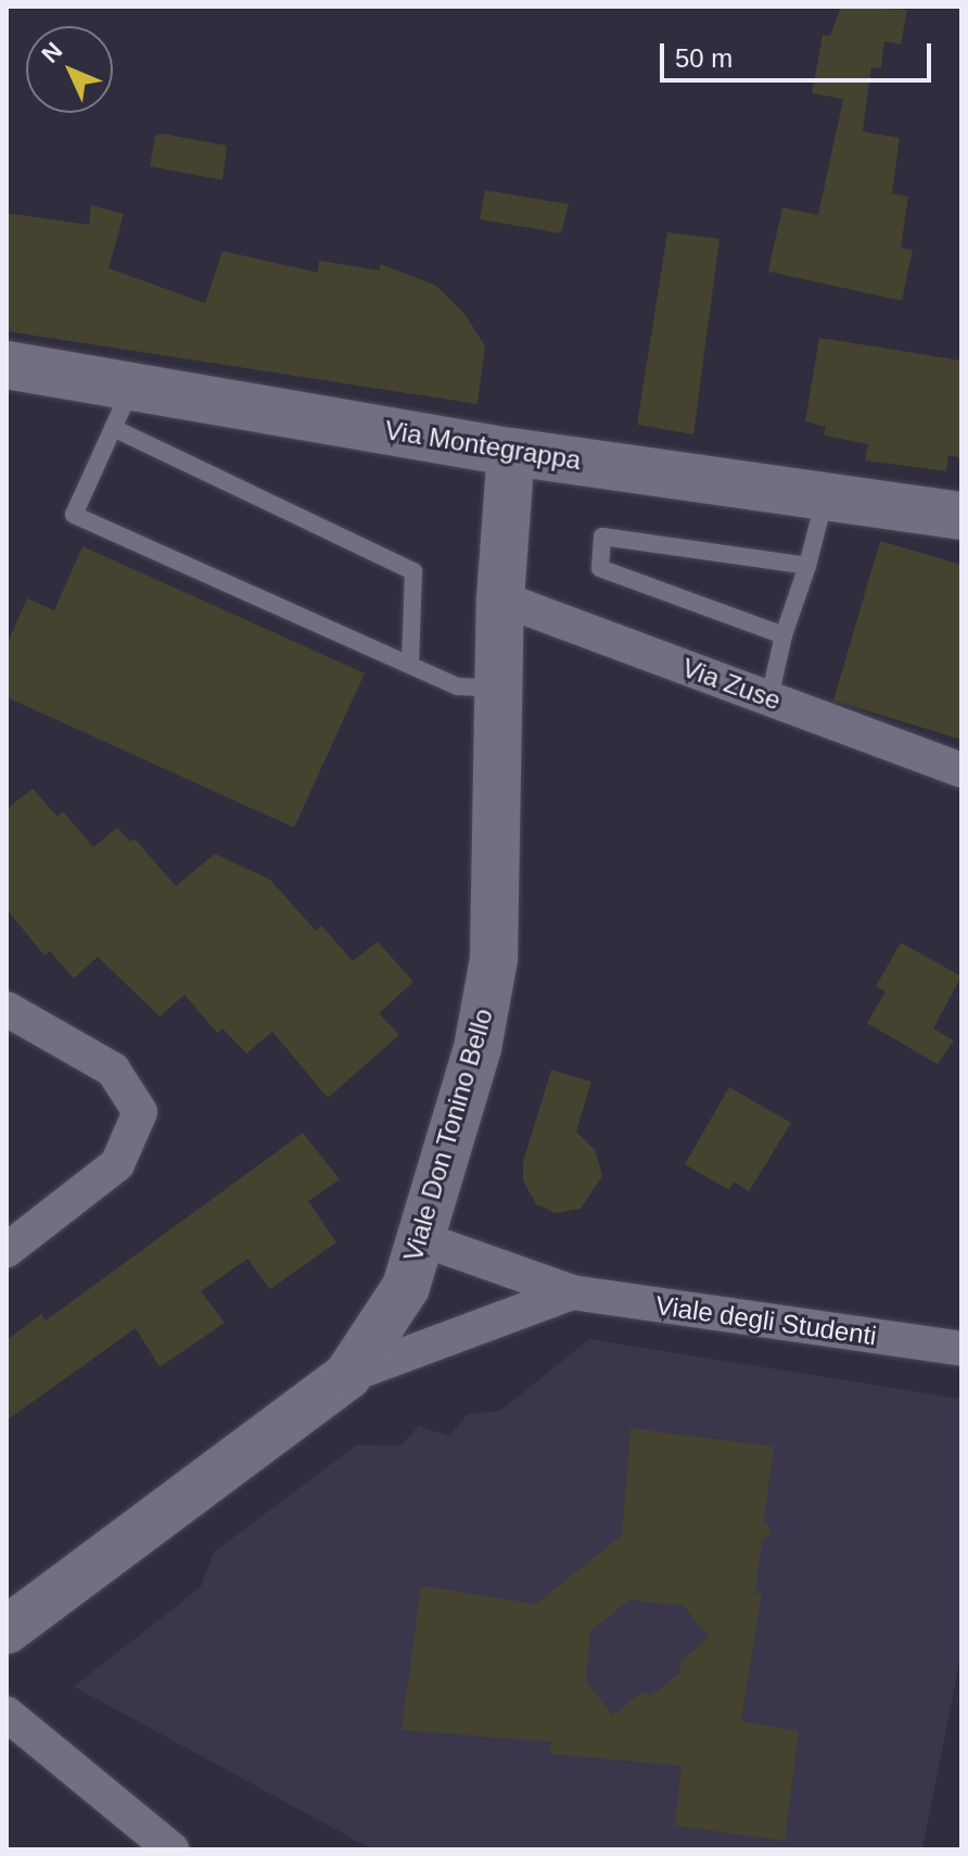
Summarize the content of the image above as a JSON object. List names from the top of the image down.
{
  "streets": {
    "main road": ["Via Montegrappa", "Viale Don Tonino Bello"],
    "street": ["Via Zuse", "Viale degli Studenti"]
  },
  "crossings": [
    ["Via Montegrappa", "Viale Don Tonino Bello"],
    ["Via Zuse", "Viale Don Tonino Bello"],
    ["Viale Don Tonino Bello", "Viale degli Studenti"]
  ],
  "scale_bar": "50 m",
  "north": "top left"
}
